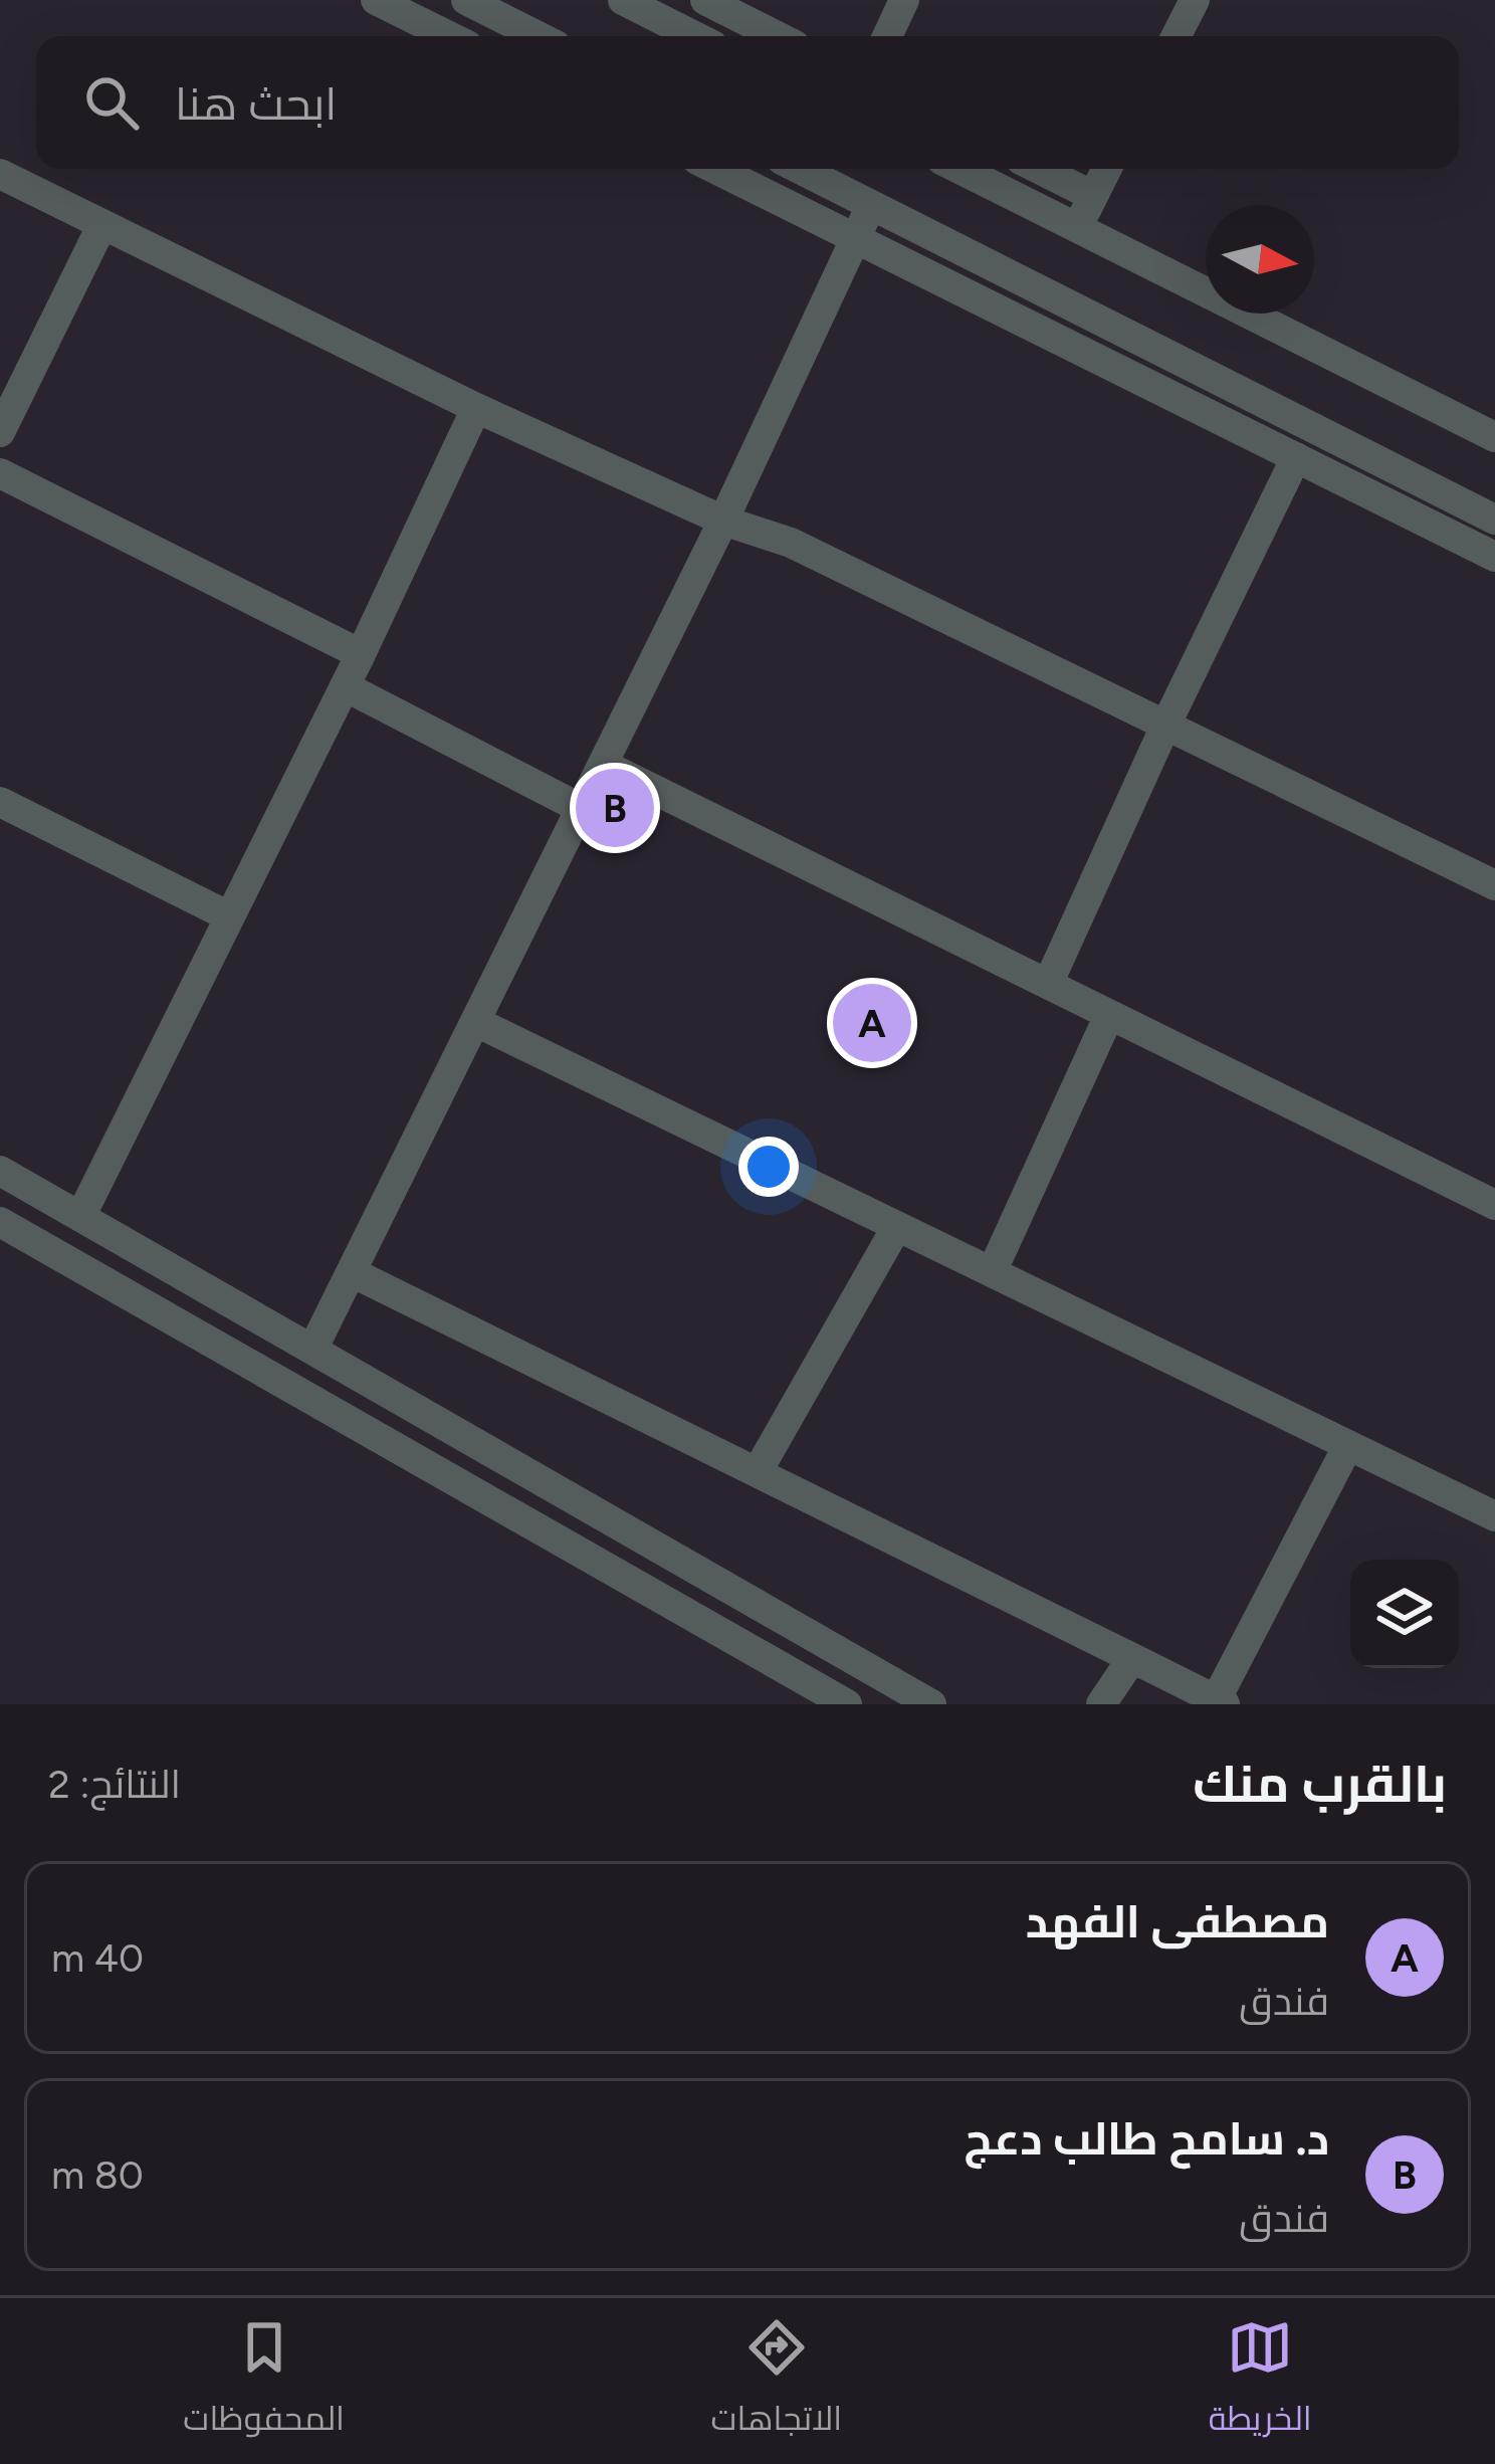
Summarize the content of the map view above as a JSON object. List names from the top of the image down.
{
  "north": "right",
  "page": {
    "search": "ابحث هنا",
    "pins": ["B", "A"],
    "heading": ["بالقرب منك", "النتائج: 2"],
    "list": [
      {
        "mark": "A",
        "name": "مصطفى الفهد",
        "note": "فندق",
        "value": "40 m"
      },
      {
        "mark": "B",
        "name": "د. سامح طالب دعج",
        "note": "فندق",
        "value": "80 m"
      }
    ],
    "nav": ["الخريطة", "الاتجاهات", "المحفوظات"]
  }
}
